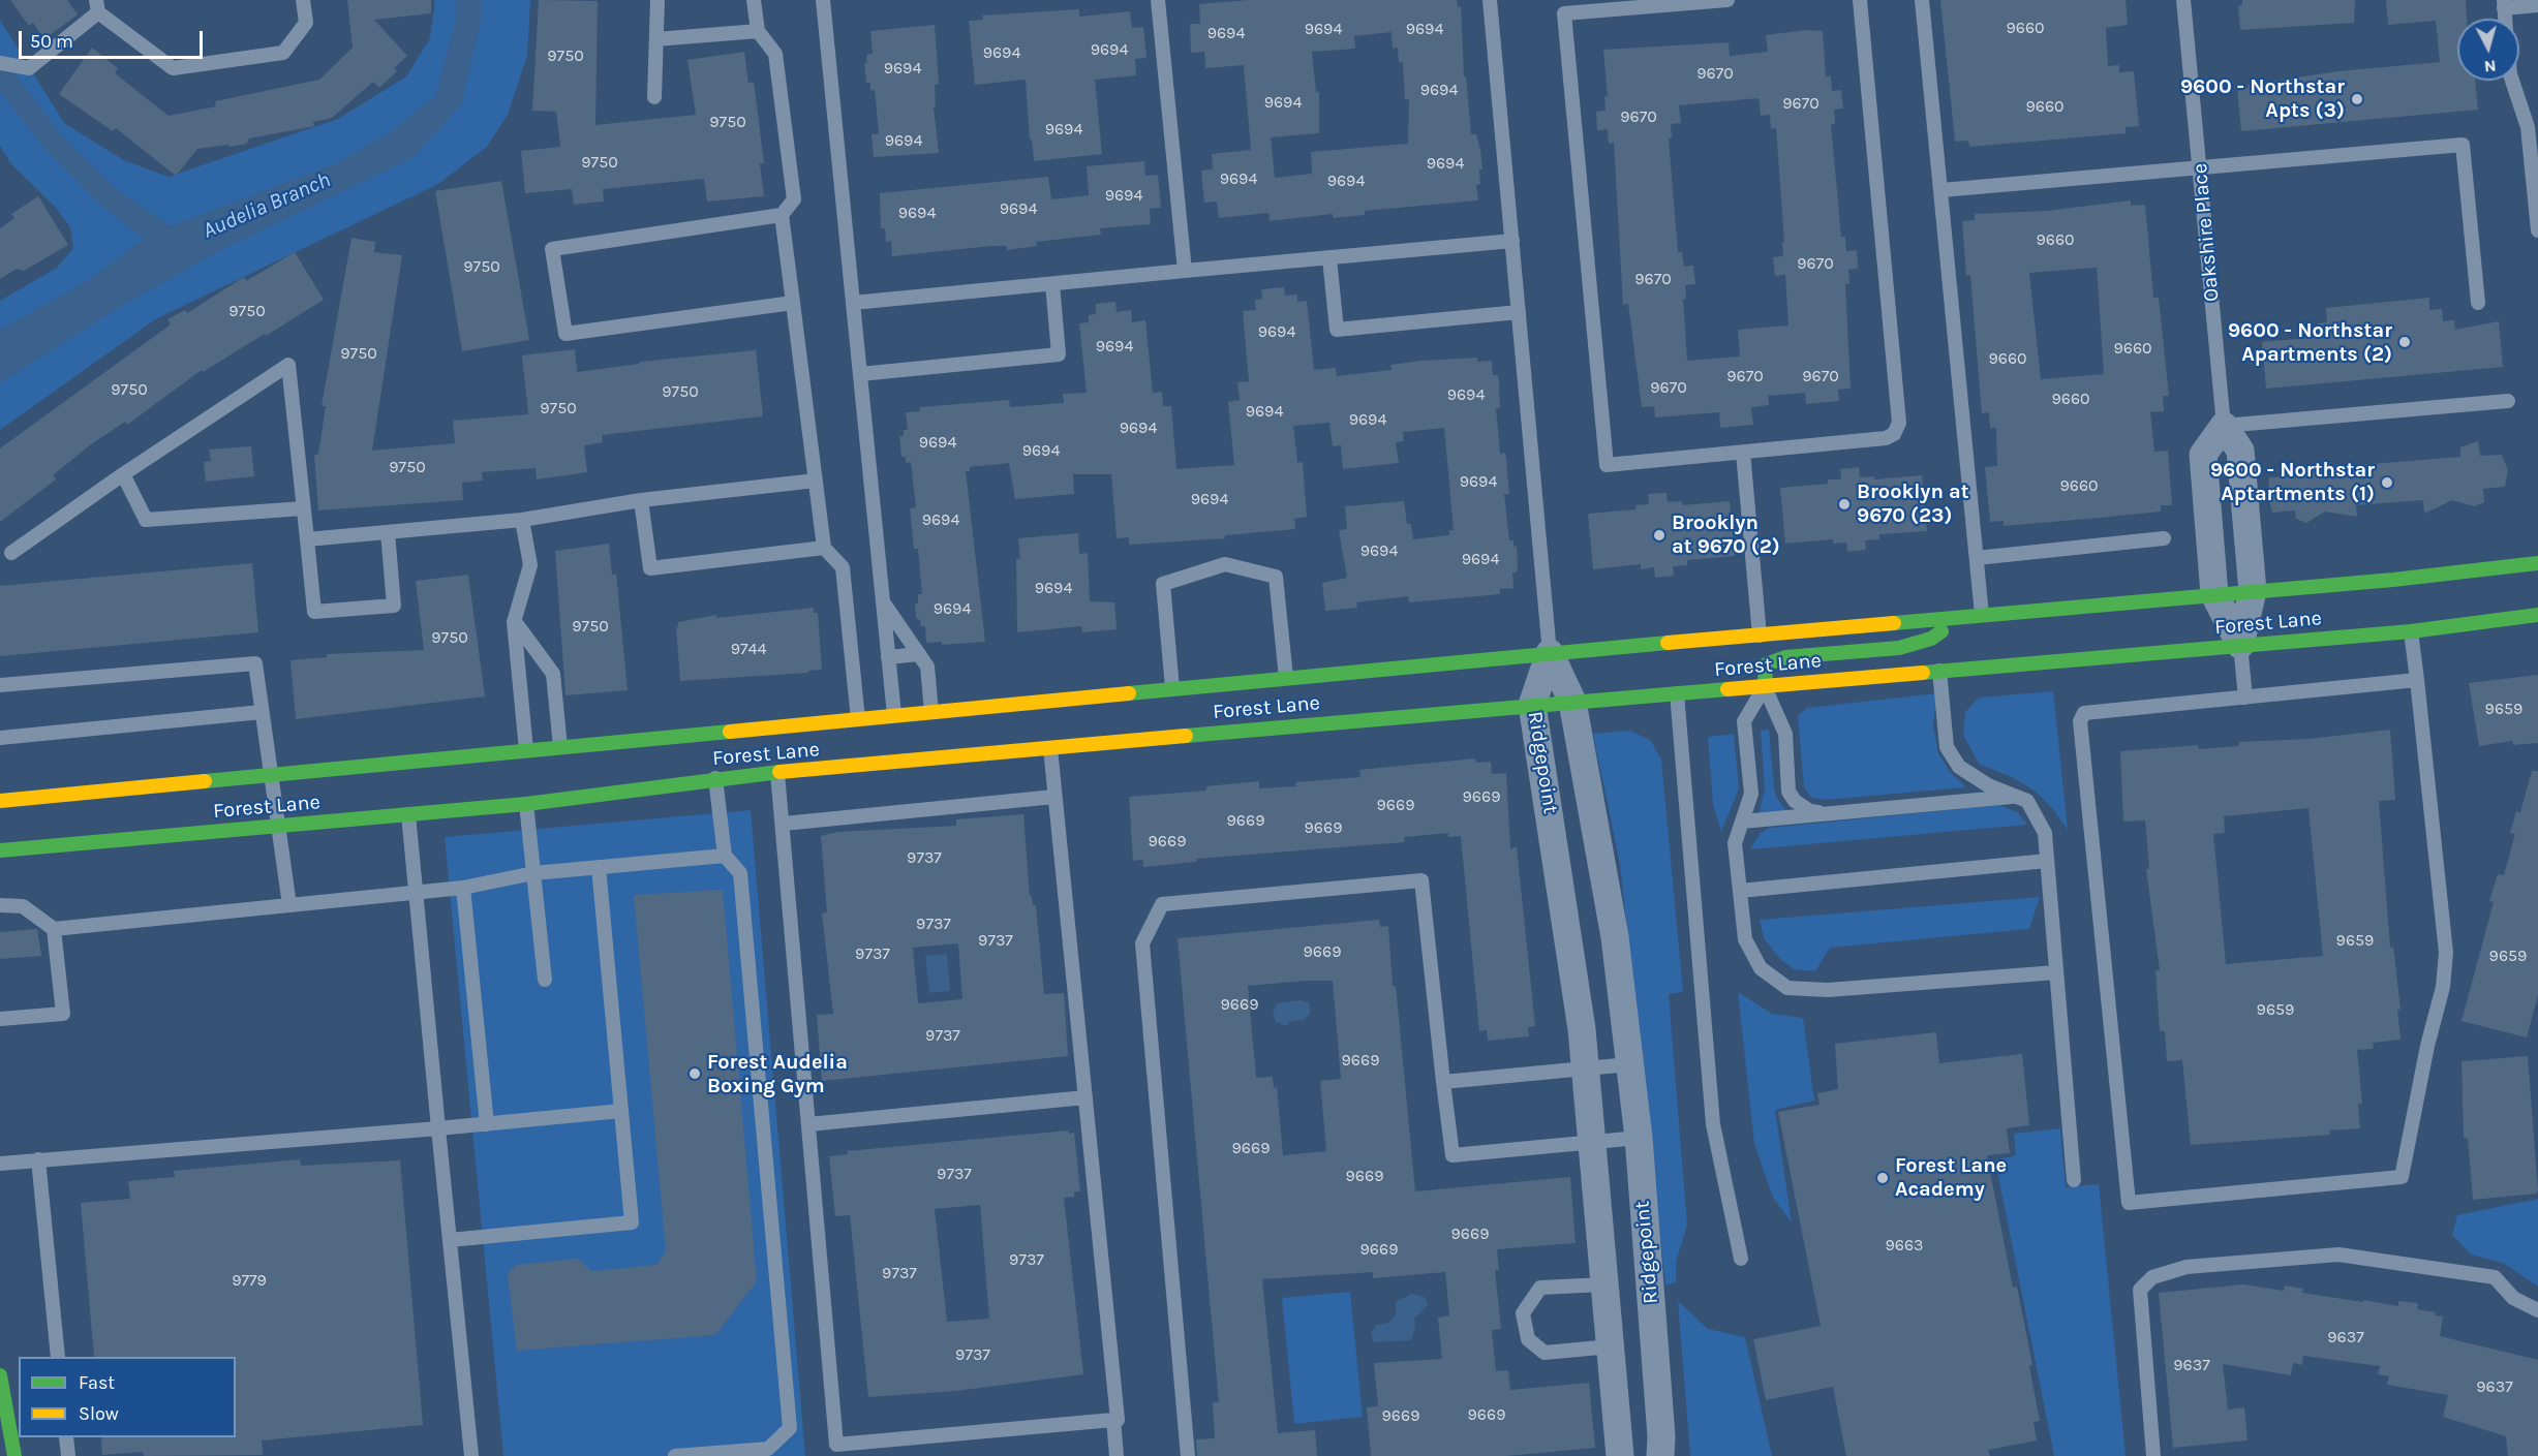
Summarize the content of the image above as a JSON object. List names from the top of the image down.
{
  "streets": {
    "main road": ["Forest Lane"],
    "street": ["Oakshire Place", "Ridgepoint"]
  },
  "crossings": [
    ["Oakshire Place", "Forest Lane"],
    ["Forest Lane", "Ridgepoint"]
  ],
  "water": ["Audelia Branch"],
  "places": [
    "9600 - Northstar Apts (3)",
    "9600 - Northstar Apartments (2)",
    "9600 - Northstar Aptartments (1)",
    "Brooklyn at 9670 (23)",
    "Brooklyn at 9670 (2)",
    "Forest Audelia Boxing Gym",
    "Forest Lane Academy"
  ],
  "house_numbers": [
    "9660",
    "9694",
    "9694",
    "9694",
    "9694",
    "9694",
    "9750",
    "9694",
    "9670",
    "9694",
    "9694",
    "9670",
    "9660",
    "9670",
    "9750",
    "9694",
    "9694",
    "9750",
    "9694",
    "9694",
    "9694",
    "9694",
    "9694",
    "9694",
    "9660",
    "9670",
    "9750",
    "9670",
    "9750",
    "9694",
    "9694",
    "9660",
    "9750",
    "9660",
    "9670",
    "9670",
    "9670",
    "9750",
    "9750",
    "9694",
    "9660",
    "9750",
    "9694",
    "9694",
    "9694",
    "9694",
    "9694",
    "9750",
    "9694",
    "9660",
    "9694",
    "9694",
    "9694",
    "9694",
    "9694",
    "9694",
    "9750",
    "9750",
    "9744",
    "9659",
    "9669",
    "9669",
    "9669",
    "9669",
    "9669",
    "9737",
    "9737",
    "9737",
    "9659",
    "9669",
    "9737",
    "9659",
    "9669",
    "9659",
    "9737",
    "9669",
    "9669",
    "9737",
    "9669",
    "9669",
    "9663",
    "9669",
    "9737",
    "9737",
    "9779",
    "9637",
    "9737",
    "9637",
    "9637",
    "9669",
    "9669"
  ],
  "legend": ["Fast", "Slow"],
  "scale_bar": "50 m",
  "north": "bottom"
}
